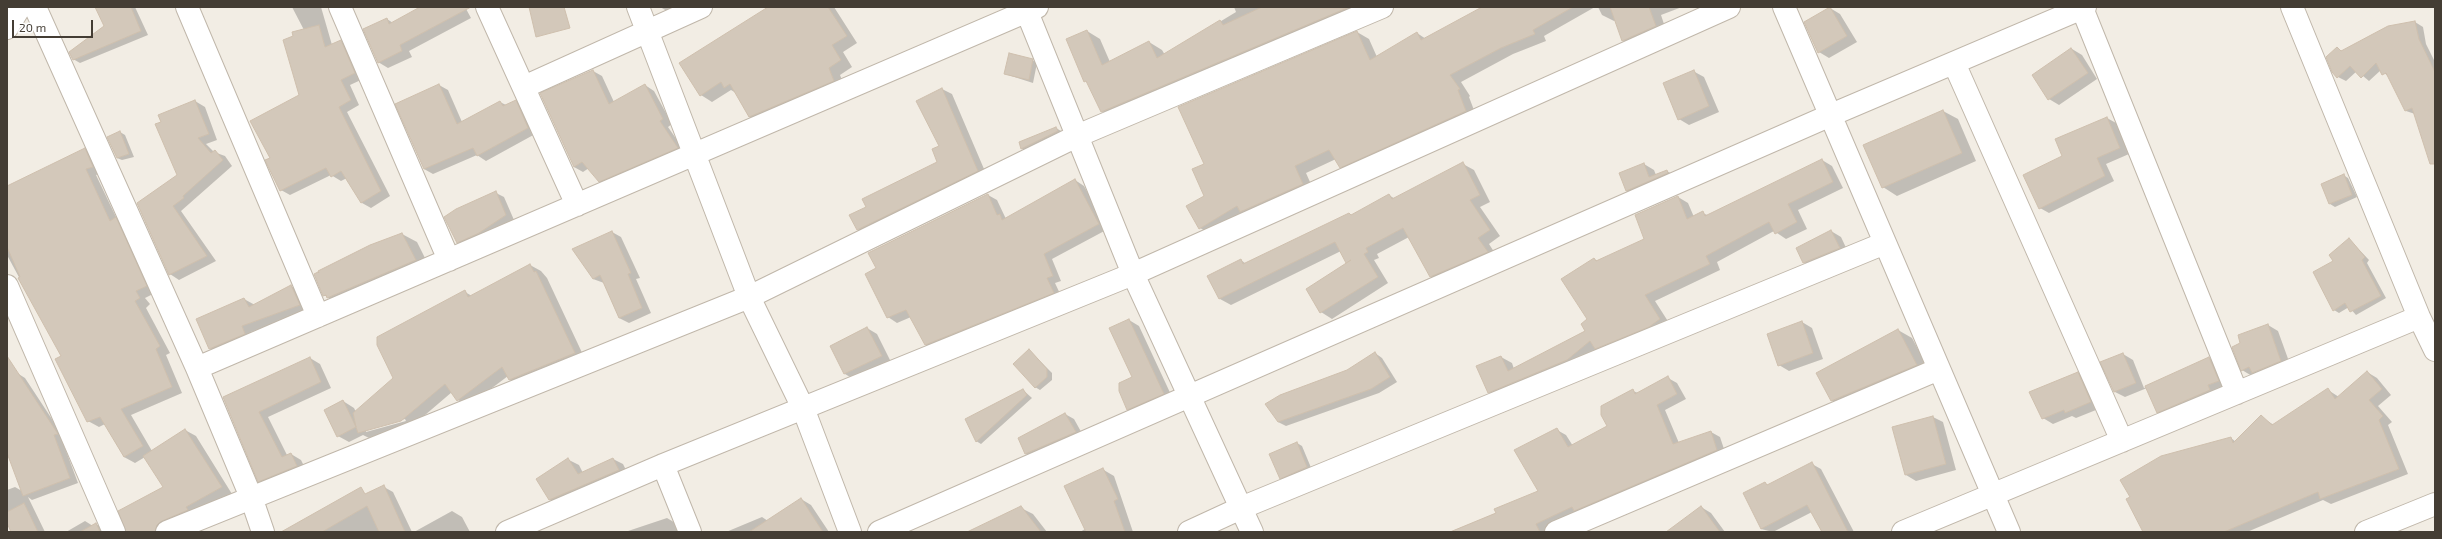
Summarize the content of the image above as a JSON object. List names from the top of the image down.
{
  "scale_bar": "20 m"
}
